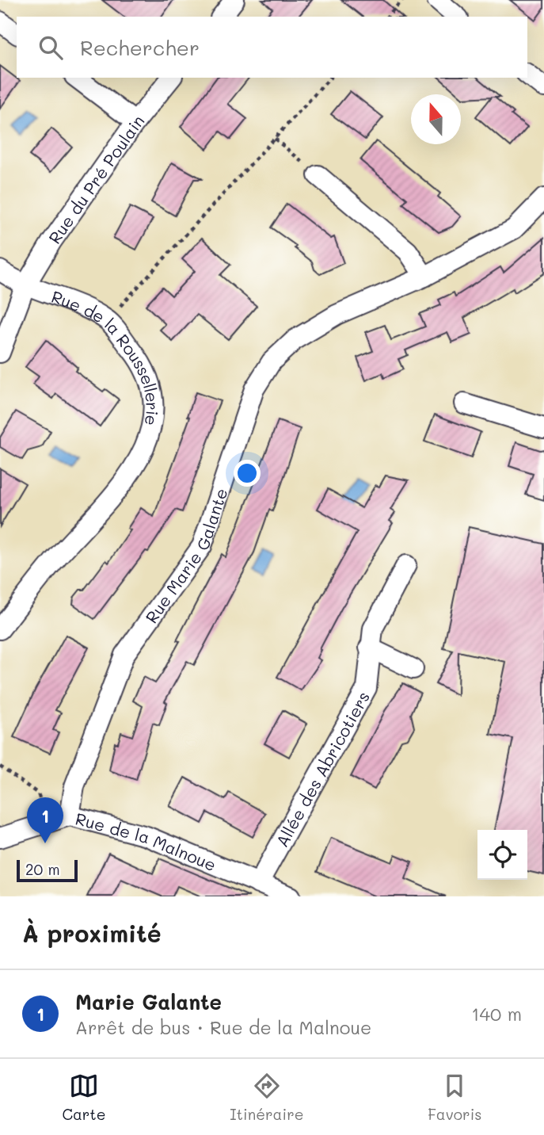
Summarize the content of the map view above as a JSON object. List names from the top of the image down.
{
  "streets": {
    "street": [
      "Rue du Pré Poulain",
      "Rue de la Roussellerie",
      "Rue Marie Galante",
      "Allée des Abricotiers",
      "Rue de la Malnoue"
    ]
  },
  "crossings": [
    ["Rue du Pré Poulain", "Rue de la Roussellerie"],
    ["Rue Marie Galante", "Rue de la Malnoue"],
    ["Allée des Abricotiers", "Rue de la Malnoue"]
  ],
  "scale_bar": "20 m",
  "north": "top",
  "page": {
    "search": "Rechercher",
    "pins": "1",
    "scale": "20 m",
    "heading": "À proximité",
    "list": [
      {
        "mark": "1",
        "name": "Marie Galante",
        "note": "Arrêt de bus · Rue de la Malnoue",
        "value": "140 m"
      }
    ],
    "nav": ["Carte", "Itinéraire", "Favoris"]
  }
}
